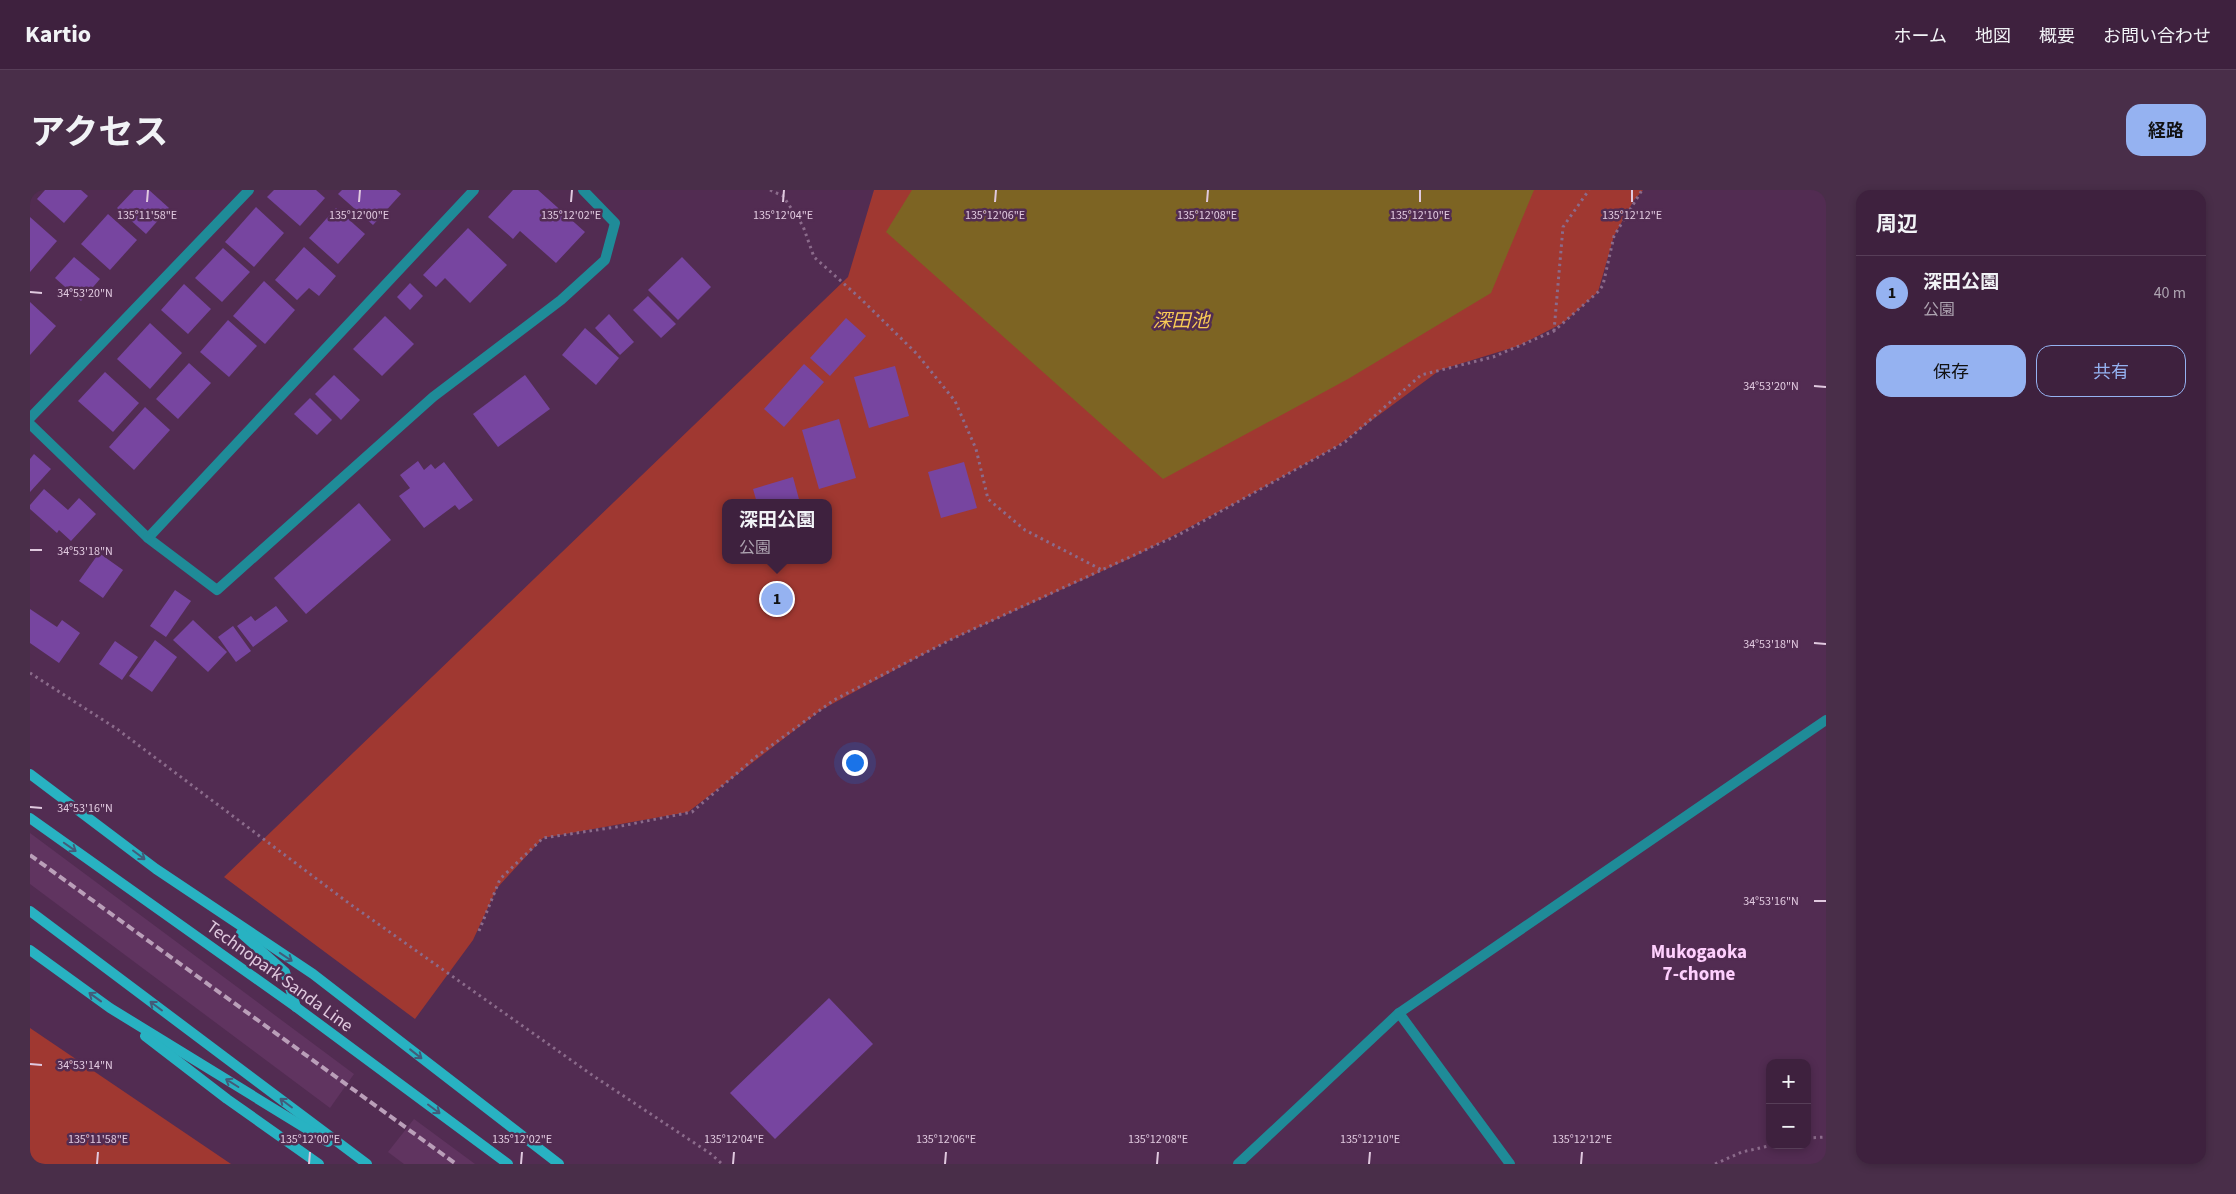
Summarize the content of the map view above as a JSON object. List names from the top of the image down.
{
  "streets": {
    "main road": ["Technopark Sanda Line"]
  },
  "districts": ["Mukogaoka 7-chome"],
  "water": ["深田池"],
  "page": {
    "header": "Kartio",
    "nav": [
      "ホーム",
      "地図",
      "概要",
      "お問い合わせ"
    ],
    "title": "アクセス",
    "buttons": [
      "経路",
      ["保存", "共有"]
    ],
    "heading": "周辺",
    "list": [
      {
        "mark": "1",
        "name": "深田公園",
        "note": "公園",
        "value": "40 m"
      }
    ],
    "popup": ["深田公園", "公園"],
    "pins": "1",
    "map_buttons": ["+", "−"]
  },
  "coordinates": [
    "135°11'58\"E",
    "135°12'00\"E",
    "135°12'02\"E",
    "135°12'04\"E",
    "135°12'06\"E",
    "135°12'08\"E",
    "135°12'10\"E",
    "135°12'12\"E",
    "34°53'20\"N",
    "34°53'18\"N",
    "34°53'16\"N",
    "34°53'14\"N"
  ]
}
